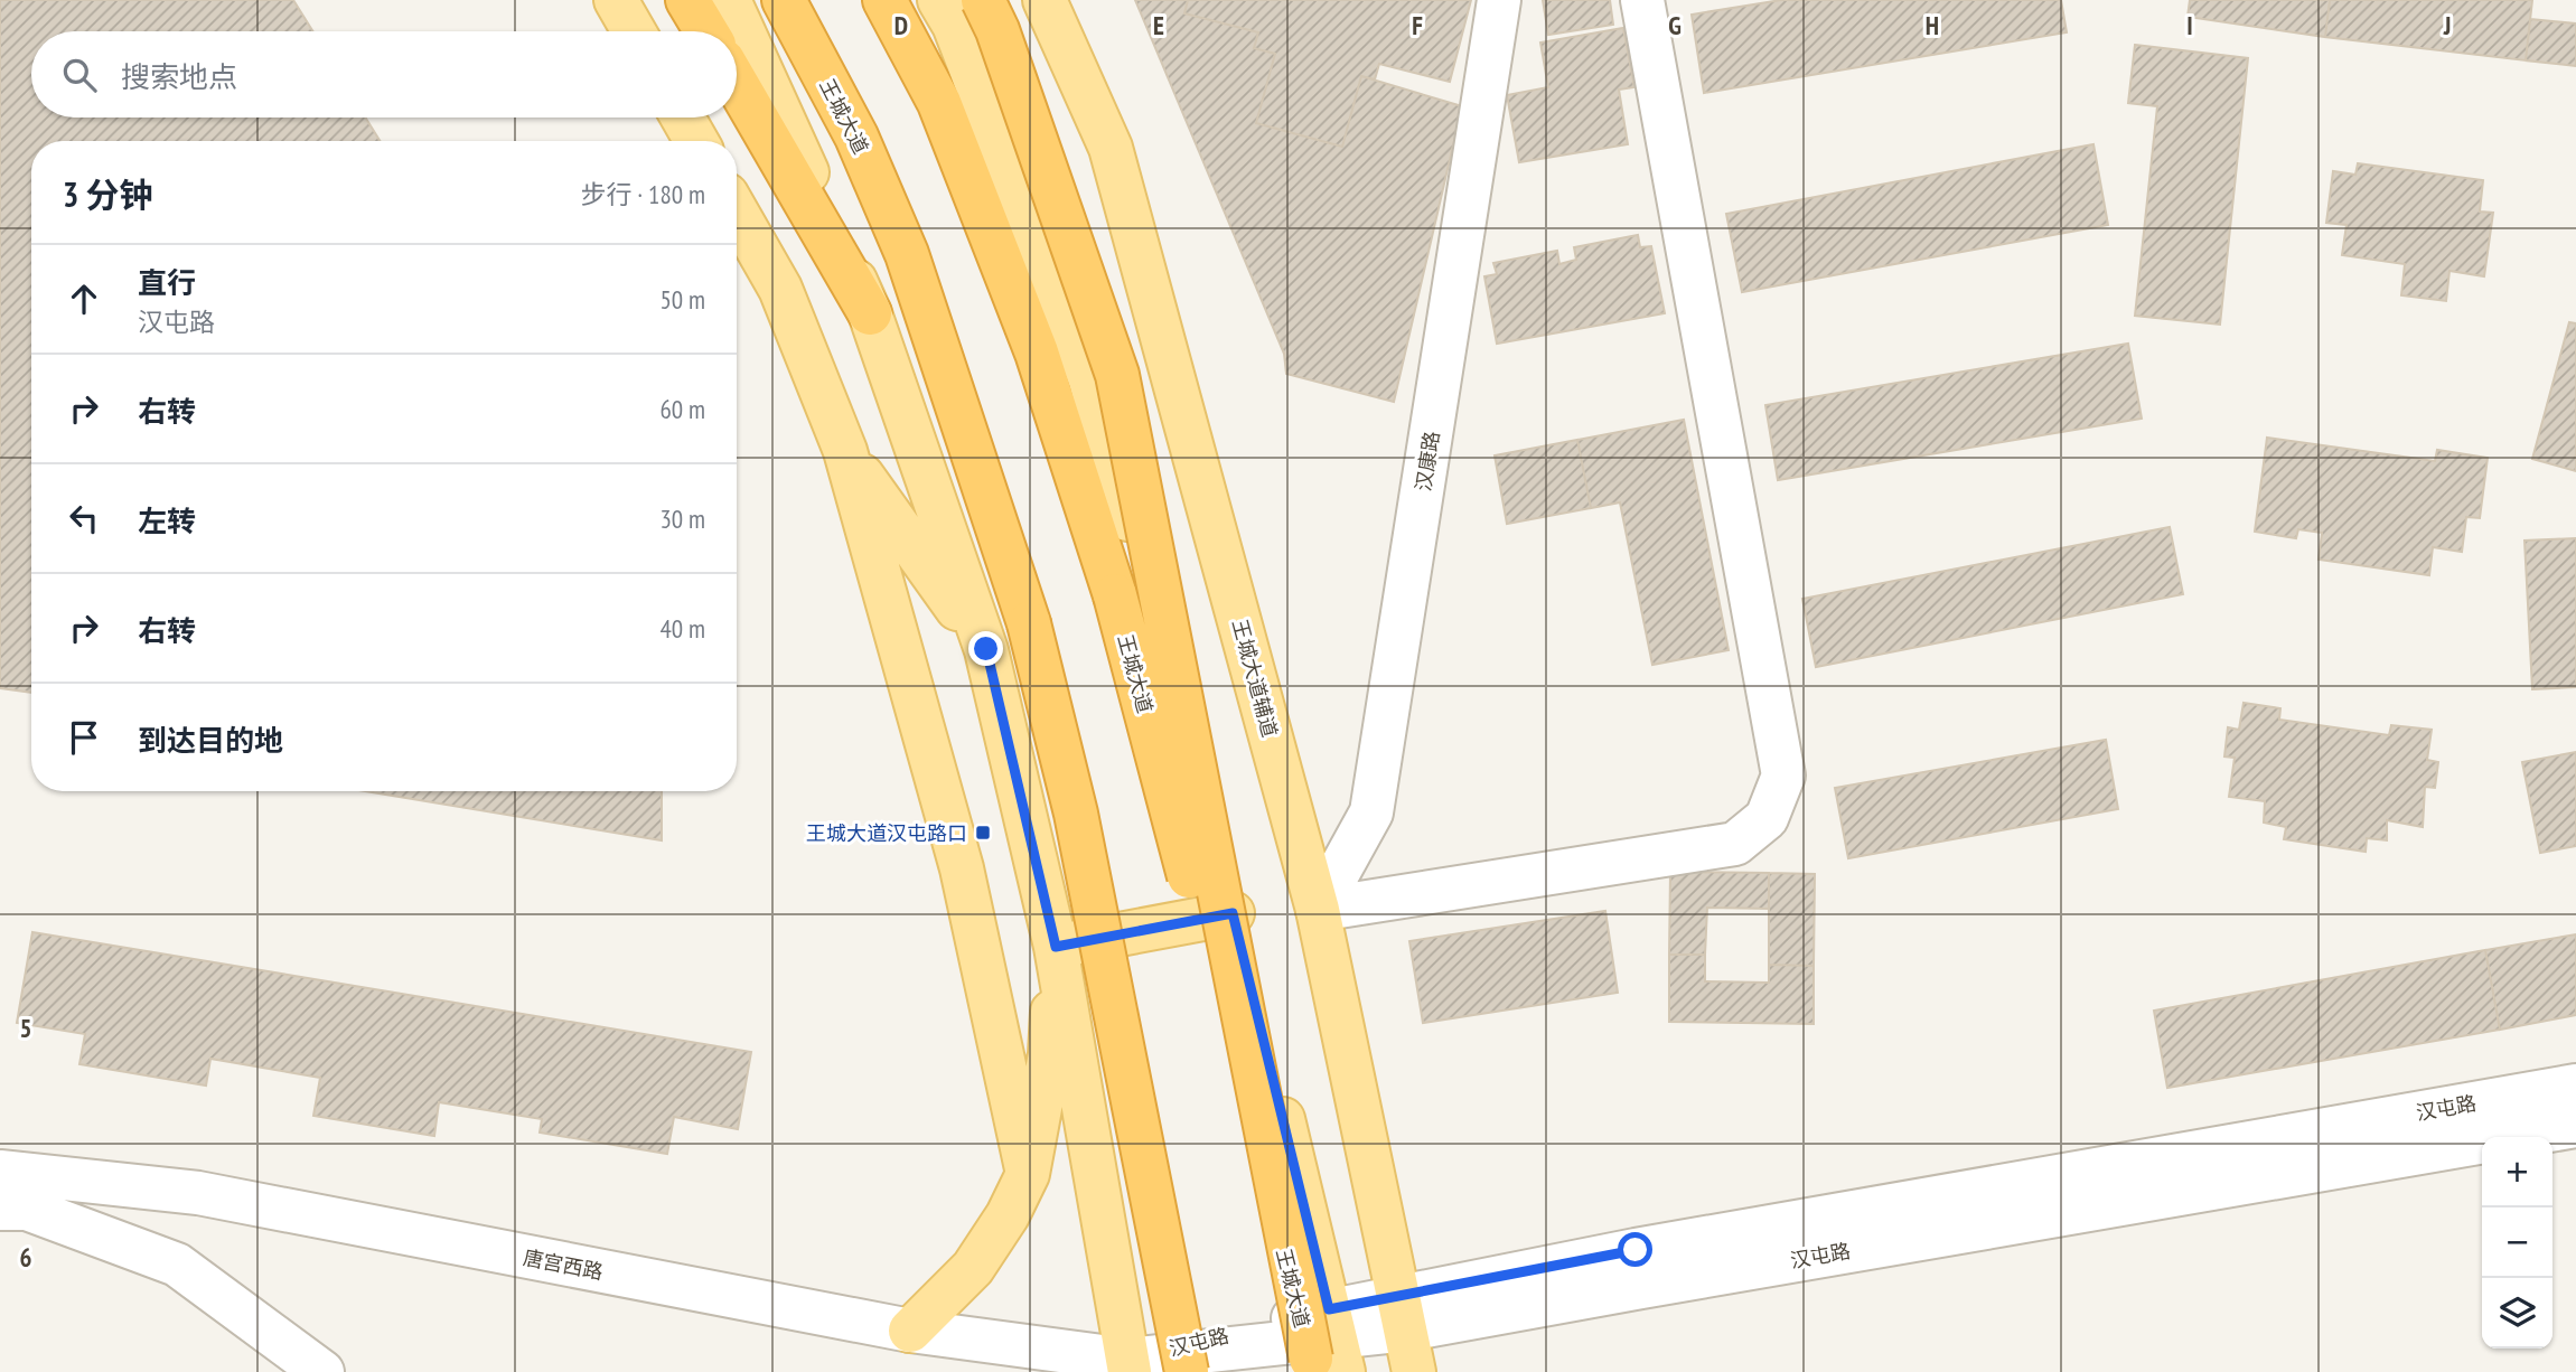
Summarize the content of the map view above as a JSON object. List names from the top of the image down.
{
  "streets": {
    "highway": ["王城大道"],
    "main road": ["王城大道辅道"],
    "street": ["汉康路", "汉屯路", "唐宫西路"]
  },
  "crossings": [
    ["王城大道", "汉屯路"],
    ["汉康路", "王城大道辅道"],
    ["王城大道辅道", "汉屯路"],
    ["汉屯路", "唐宫西路"]
  ],
  "places": {
    "transit": ["王城大道汉屯路口"]
  },
  "page": {
    "search": "搜索地点",
    "heading": ["3 分钟", "步行 · 180 m"],
    "list": [
      ["直行", "汉屯路", "50 m"],
      ["右转", "60 m"],
      ["左转", "30 m"],
      ["右转", "40 m"],
      "到达目的地"
    ],
    "map_buttons": ["+", "−"]
  },
  "grid": {
    "columns": [
      "D",
      "E",
      "F",
      "G",
      "H",
      "I",
      "J"
    ],
    "rows": ["5", "6"]
  }
}
